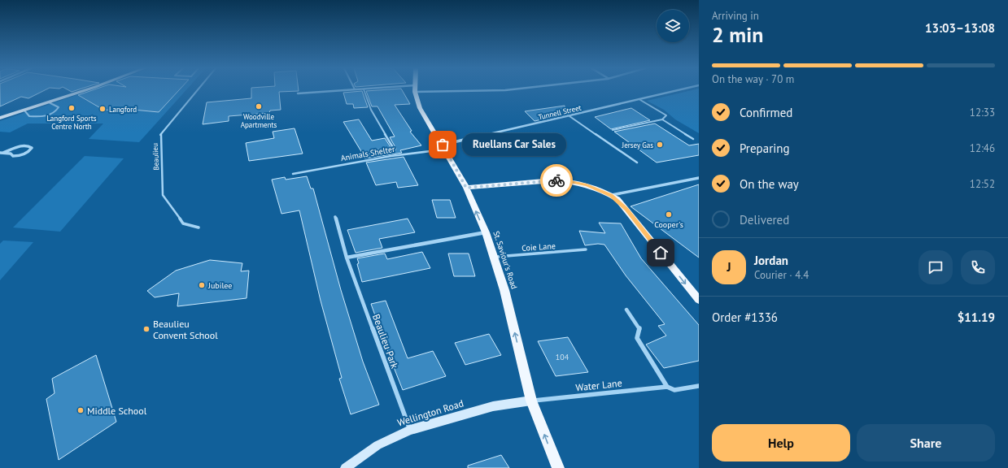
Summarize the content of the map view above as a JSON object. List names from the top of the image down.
{
  "streets": {
    "main road": ["St. Saviour's Road", "Wellington Road"],
    "street": ["Tunnell Street", "Beaulieu Park", "Water Lane"],
    "lane": ["Animals Shelter", "Beaulieu", "Coie Lane"]
  },
  "crossings": [
    ["Tunnell Street", "Animals Shelter"],
    ["Tunnell Street", "St. Saviour's Road"],
    ["Animals Shelter", "St. Saviour's Road"],
    ["Coie Lane", "St. Saviour's Road"],
    ["St. Saviour's Road", "Water Lane"],
    ["St. Saviour's Road", "Wellington Road"],
    ["Beaulieu Park", "Wellington Road"],
    ["Water Lane", "Wellington Road"]
  ],
  "one_way": ["St. Saviour's Road"],
  "places": [
    "Woodville Apartments",
    "Langford Sports Centre North",
    "Langford",
    "Ruellans Car Sales",
    "Jersey Gas",
    "Cooper's",
    "Jubilee",
    "Beaulieu Convent School",
    "Middle School"
  ],
  "house_numbers": ["104"],
  "page": {
    "heading": ["2 min", "Arriving in", "13:03–13:08"],
    "panel": [
      "Jordan",
      "Courier · 4.4",
      "Order #1336",
      "$11.19"
    ],
    "bar": "On the way · 70 m",
    "list": [
      ["Confirmed", "12:33"],
      ["Preparing", "12:46"],
      ["On the way", "12:52"],
      "Delivered"
    ],
    "bubble": "Ruellans Car Sales",
    "round": "J",
    "buttons": ["Help", "Share"]
  }
}
